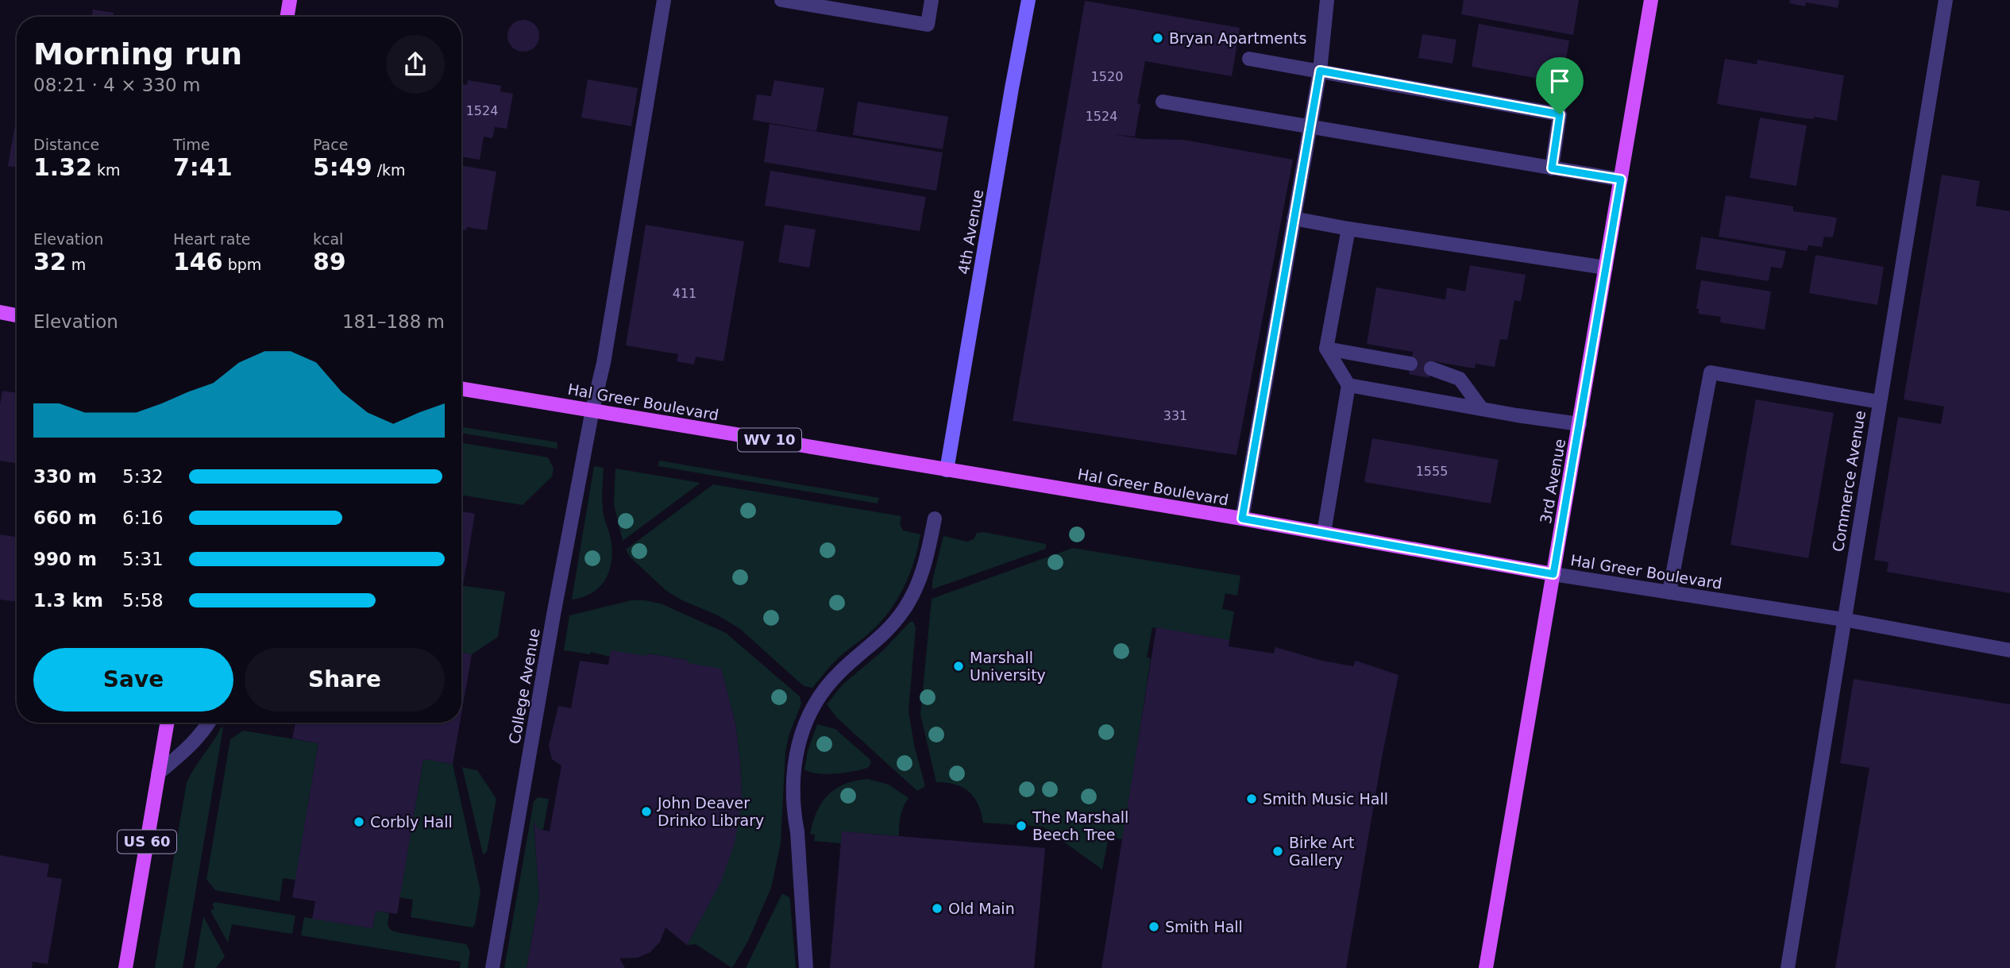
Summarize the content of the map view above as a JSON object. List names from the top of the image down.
{
  "streets": {
    "main road": [
      "Hal Greer Boulevard",
      "WV 10",
      "3rd Avenue",
      "US 60"
    ],
    "street": ["4th Avenue", "Commerce Avenue", "College Avenue"]
  },
  "crossings": [
    ["4th Avenue", "Hal Greer Boulevard"],
    ["Hal Greer Boulevard", "3rd Avenue"],
    ["Hal Greer Boulevard", "Commerce Avenue"],
    ["Hal Greer Boulevard", "College Avenue"]
  ],
  "places": [
    "Bryan Apartments",
    "Marshall University",
    "Smith Music Hall",
    "John Deaver Drinko Library",
    "Corbly Hall",
    "The Marshall Beech Tree",
    "Birke Art Gallery",
    "Old Main",
    "Smith Hall"
  ],
  "house_numbers": [
    "1520",
    "1524",
    "1524",
    "411",
    "331",
    "1555"
  ],
  "page": {
    "heading": ["Morning run", "08:21 · 4 × 330 m"],
    "stats": [
      ["Distance", "1.32 km"],
      ["Time", "7:41"],
      ["Pace", "5:49 /km"],
      ["Elevation", "32 m"],
      ["Heart rate", "146 bpm"],
      ["kcal", "89"]
    ],
    "chart": ["Elevation", "181–188 m"],
    "list": [
      {
        "name": "330 m",
        "note": "5:32"
      },
      {
        "name": "660 m",
        "note": "6:16"
      },
      {
        "name": "990 m",
        "note": "5:31"
      },
      {
        "name": "1.3 km",
        "note": "5:58"
      }
    ],
    "buttons": ["Save", "Share"]
  }
}
